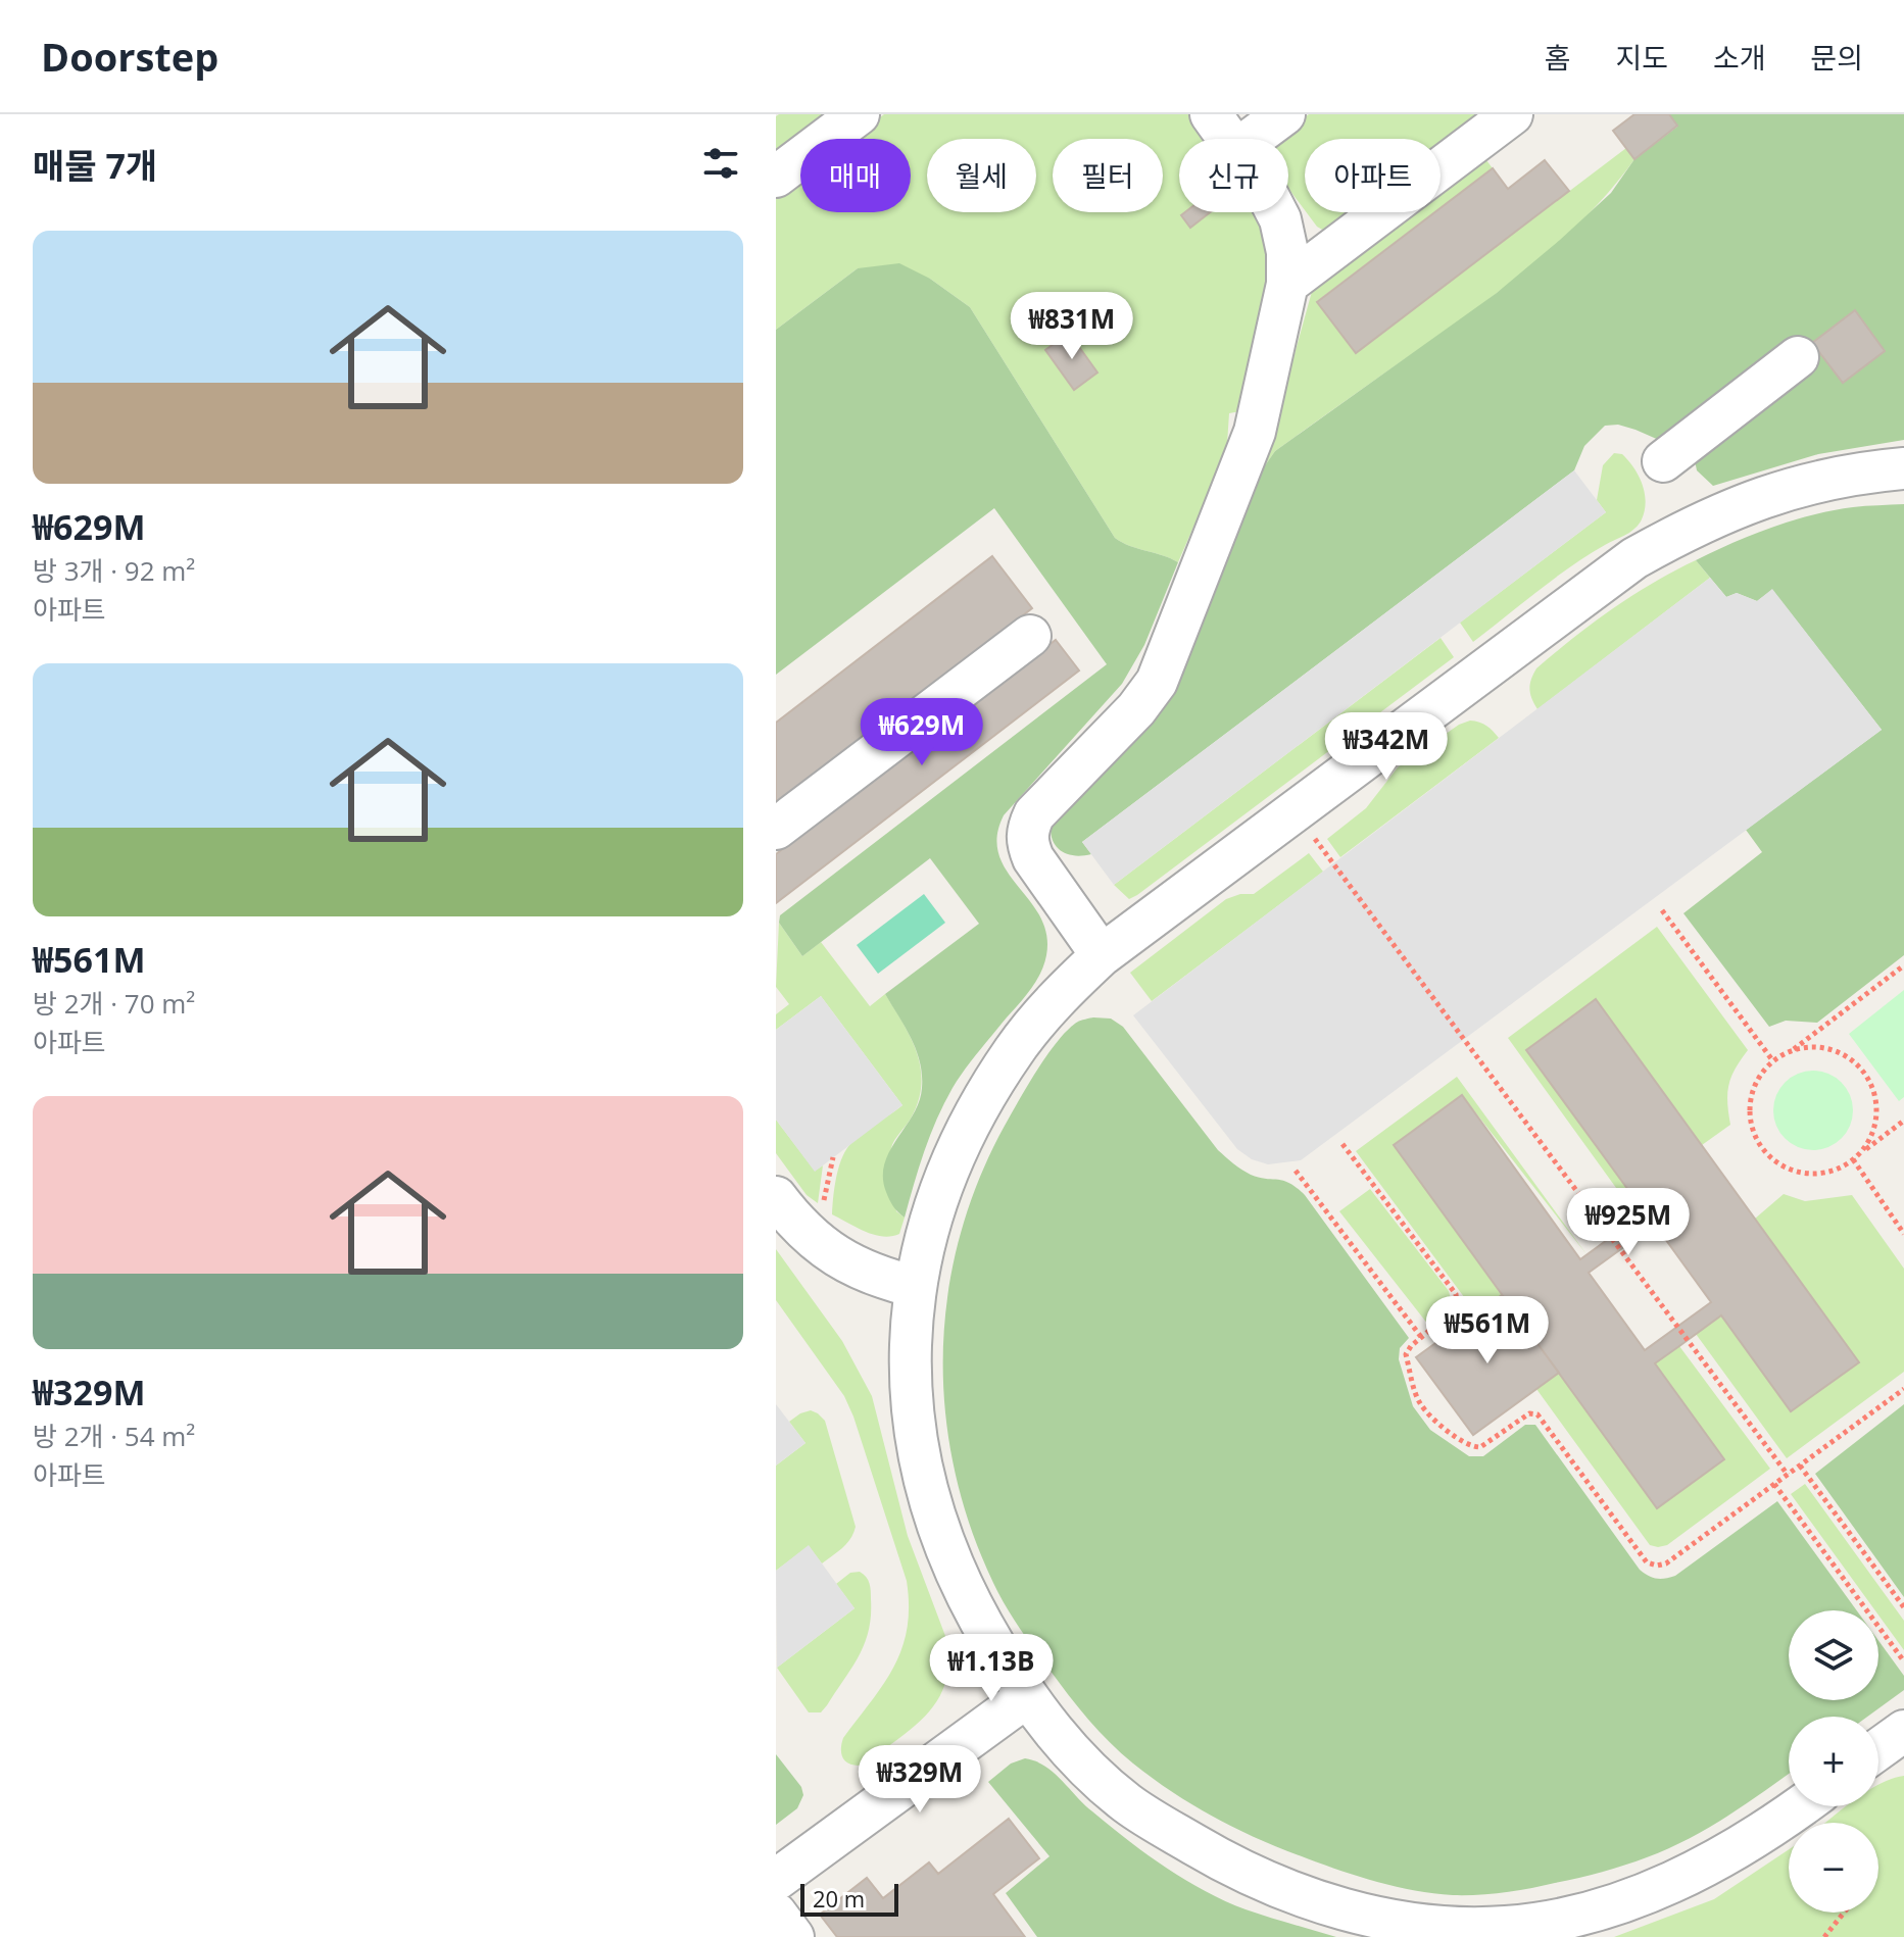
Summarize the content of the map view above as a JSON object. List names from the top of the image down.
{
  "scale_bar": "20 m",
  "page": {
    "header": "Doorstep",
    "nav": [
      "홈",
      "지도",
      "소개",
      "문의"
    ],
    "heading": "매물 7개",
    "chip": [
      "매매",
      "월세",
      "필터",
      "신규",
      "아파트"
    ],
    "list": [
      {
        "name": "₩629M",
        "note": "방 3개 · 92 m² · 아파트"
      },
      {
        "name": "₩561M",
        "note": "방 2개 · 70 m² · 아파트"
      },
      {
        "name": "₩329M",
        "note": "방 2개 · 54 m² · 아파트"
      }
    ],
    "price": [
      "₩831M",
      "₩629M",
      "₩342M",
      "₩925M",
      "₩561M",
      "₩1.13B",
      "₩329M"
    ],
    "map_buttons": ["+", "−"],
    "scale": "20 m"
  }
}
